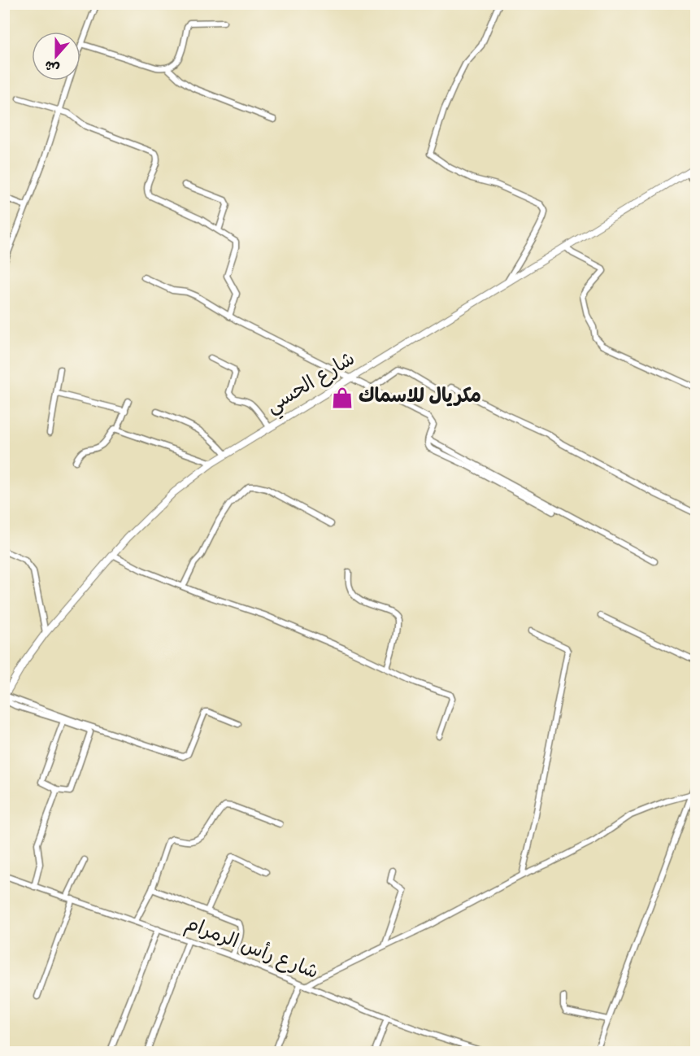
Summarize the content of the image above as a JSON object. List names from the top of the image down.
{
  "streets": {
    "street": ["شارع الحسي", "شارع رأس الرمرام"]
  },
  "places": {
    "shop": ["مكريال للاسماك"]
  },
  "north": "bottom"
}
